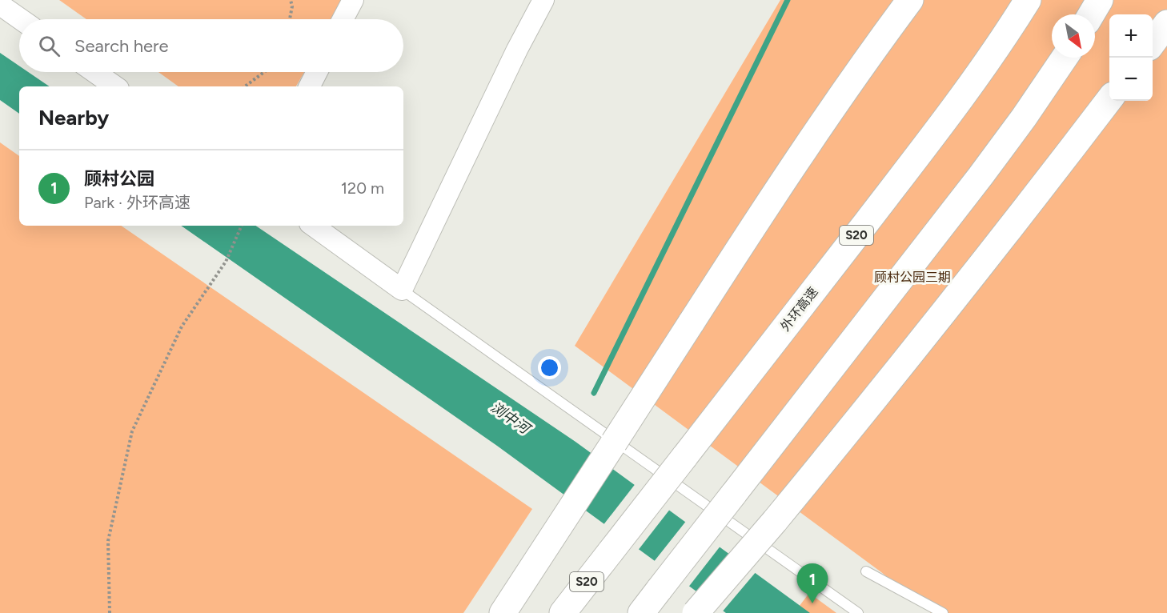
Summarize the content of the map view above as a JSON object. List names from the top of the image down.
{
  "streets": {
    "highway": ["S20", "外环高速"]
  },
  "water": ["浏中河"],
  "parks": ["顾村公园三期"],
  "north": "bottom right",
  "page": {
    "map_buttons": ["+", "−"],
    "search": "Search here",
    "heading": "Nearby",
    "list": [
      {
        "mark": "1",
        "name": "顾村公园",
        "note": "Park · 外环高速",
        "value": "120 m"
      }
    ],
    "pins": "1"
  }
}
